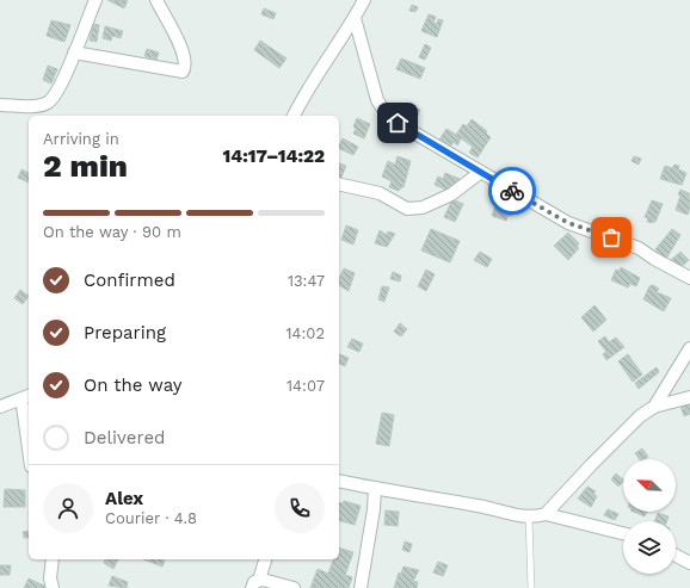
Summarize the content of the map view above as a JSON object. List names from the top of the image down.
{
  "north": "top left",
  "page": {
    "heading": ["2 min", "Arriving in", "14:17–14:22"],
    "panel": ["Alex", "Courier · 4.8"],
    "bar": "On the way · 90 m",
    "list": [
      ["Confirmed", "13:47"],
      ["Preparing", "14:02"],
      ["On the way", "14:07"],
      "Delivered"
    ]
  }
}
